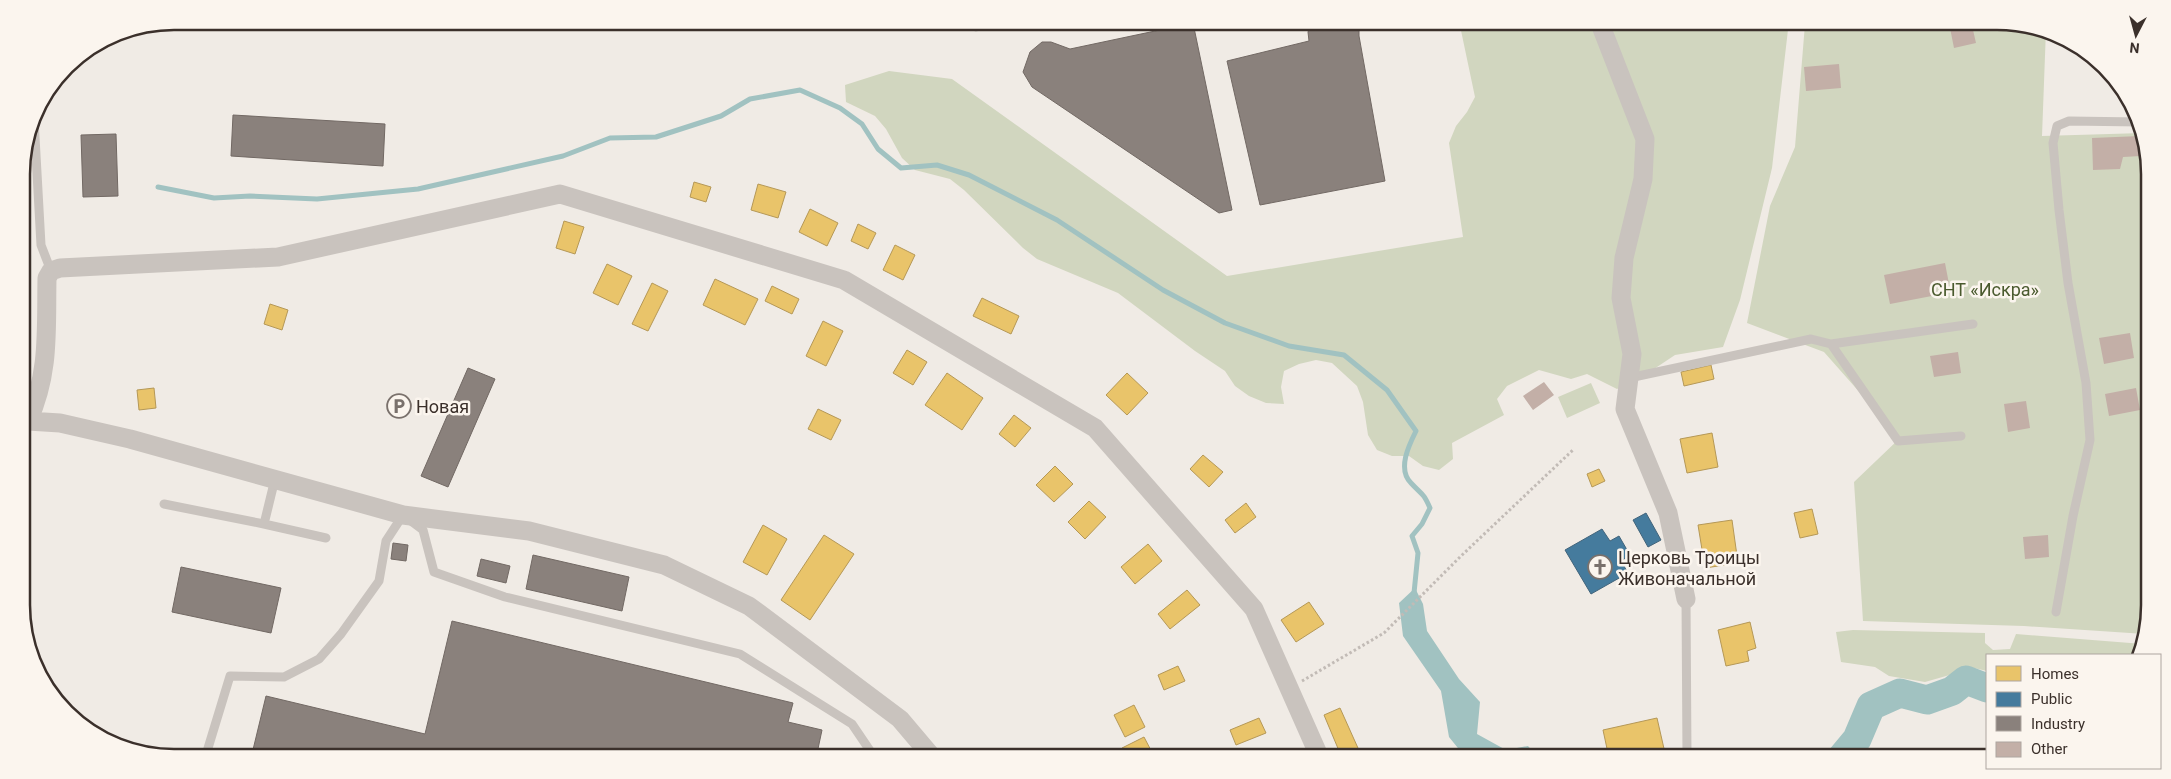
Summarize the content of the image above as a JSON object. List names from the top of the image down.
{
  "parks": ["СНТ «Искра»"],
  "places": {
    "parking": ["Новая"],
    "church": ["Церковь Троицы Живоначальной"]
  },
  "legend": [
    "Homes",
    "Public",
    "Industry",
    "Other"
  ],
  "north": "bottom"
}
